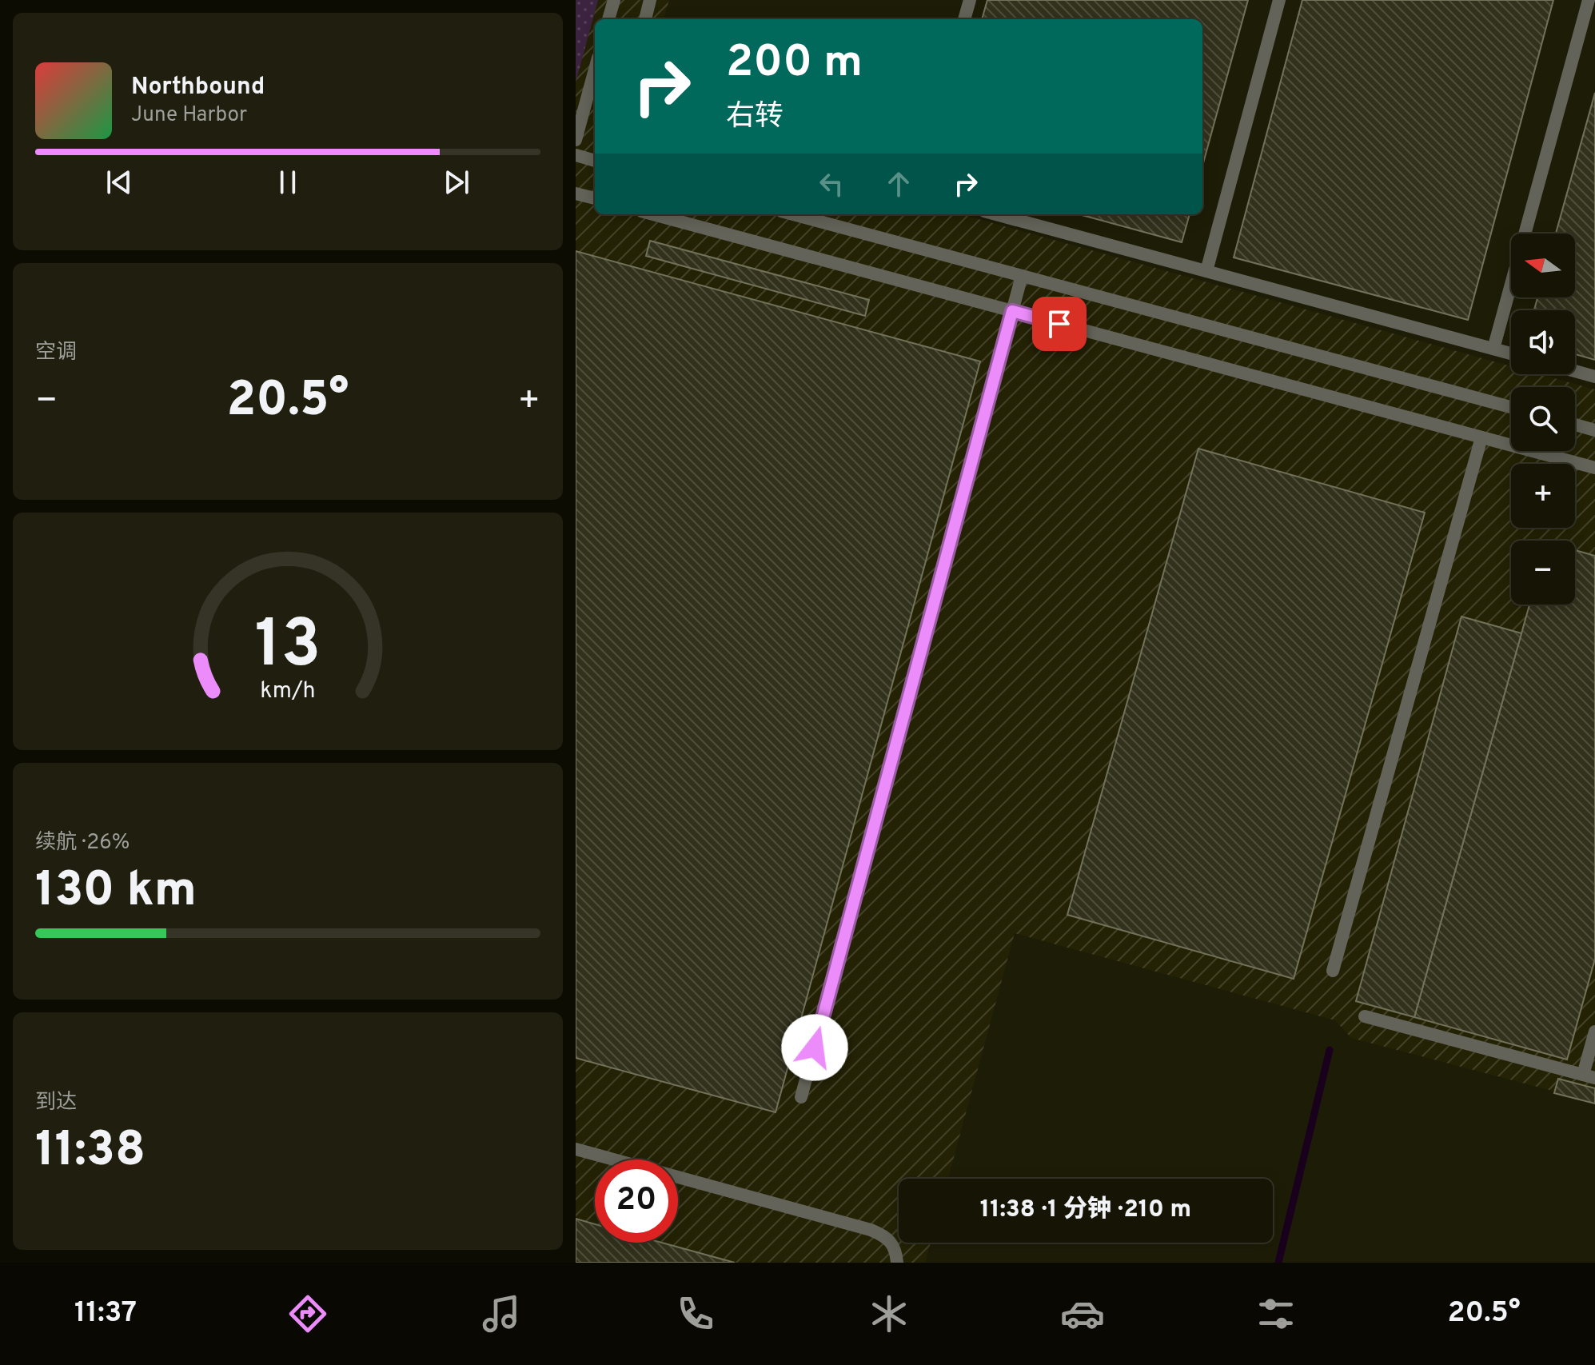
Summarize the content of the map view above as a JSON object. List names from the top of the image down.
{
  "north": "left",
  "page": {
    "turn": ["200 m", "右转"],
    "song": ["Northbound", "June Harbor"],
    "map_buttons": ["+", "−"],
    "tile": [
      "空调",
      ["续航 · 26%", "130 km"],
      ["到达", "11:38"]
    ],
    "heat": ["−", "20.5°", "+"],
    "limit": "20",
    "trip": "11:38 · 1 分钟 · 210 m",
    "tabs": ["11:37", "20.5°"],
    "gauge": ["13", "km/h"]
  }
}
